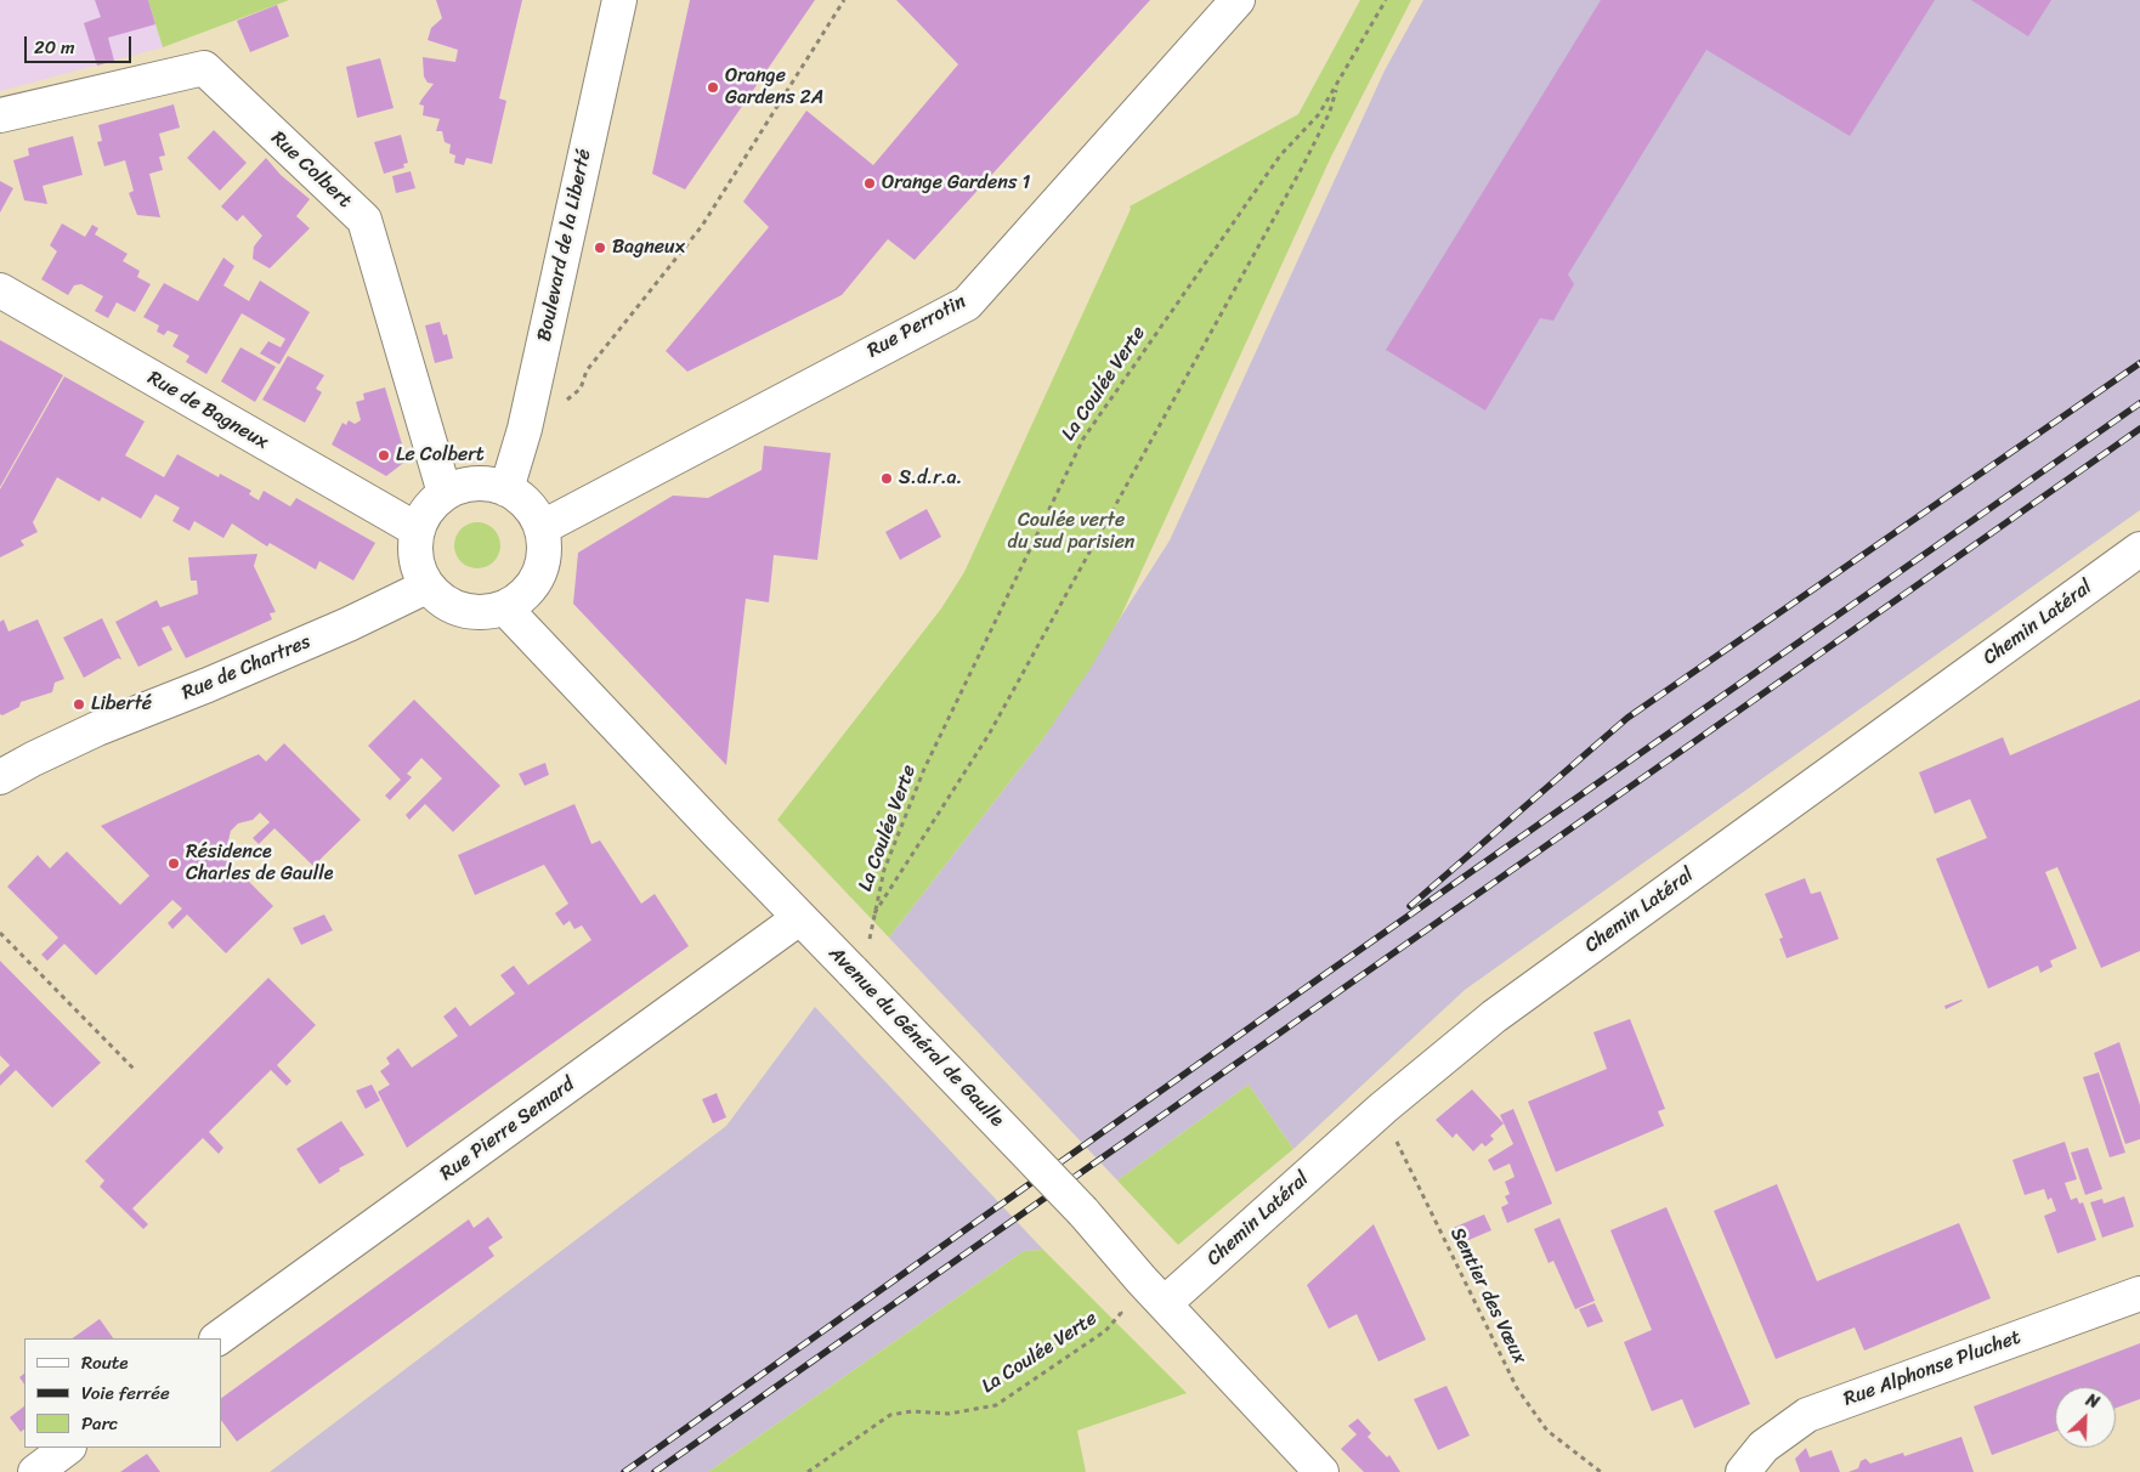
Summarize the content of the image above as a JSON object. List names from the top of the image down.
{
  "streets": {
    "street": [
      "Rue Colbert",
      "Boulevard de la Liberté",
      "Rue Perrotin",
      "Rue de Bagneux",
      "Chemin Latéral",
      "Rue de Chartres",
      "Avenue du Général de Gaulle",
      "Rue Pierre Semard",
      "Rue Alphonse Pluchet"
    ],
    "path": ["La Coulée Verte", "Sentier des Vœux"]
  },
  "crossings": [
    ["Rue Colbert", "Boulevard de la Liberté"],
    ["Rue Colbert", "Rue Perrotin"],
    ["Rue Colbert", "Rue de Bagneux"],
    ["Rue Colbert", "Rue de Chartres"],
    ["Rue Colbert", "Avenue du Général de Gaulle"],
    ["Boulevard de la Liberté", "Rue Perrotin"],
    ["Boulevard de la Liberté", "Rue de Bagneux"],
    ["Boulevard de la Liberté", "Rue de Chartres"],
    ["Boulevard de la Liberté", "Avenue du Général de Gaulle"],
    ["Rue Perrotin", "Rue de Bagneux"],
    ["Rue Perrotin", "Rue de Chartres"],
    ["Rue Perrotin", "Avenue du Général de Gaulle"],
    ["La Coulée Verte", "Avenue du Général de Gaulle"],
    ["Rue de Bagneux", "Rue de Chartres"],
    ["Rue de Bagneux", "Avenue du Général de Gaulle"],
    ["Chemin Latéral", "Avenue du Général de Gaulle"],
    ["Chemin Latéral", "Sentier des Vœux"],
    ["Rue de Chartres", "Avenue du Général de Gaulle"],
    ["Avenue du Général de Gaulle", "Rue Pierre Semard"]
  ],
  "parks": ["Coulée verte du sud parisien"],
  "places": [
    "Orange Gardens 2A",
    "Orange Gardens 1",
    "Bagneux",
    "Le Colbert",
    "S.d.r.a.",
    "Liberté",
    "Résidence Charles de Gaulle"
  ],
  "legend": ["Route", "Voie ferrée", "Parc"],
  "scale_bar": "20 m",
  "north": "top right"
}
